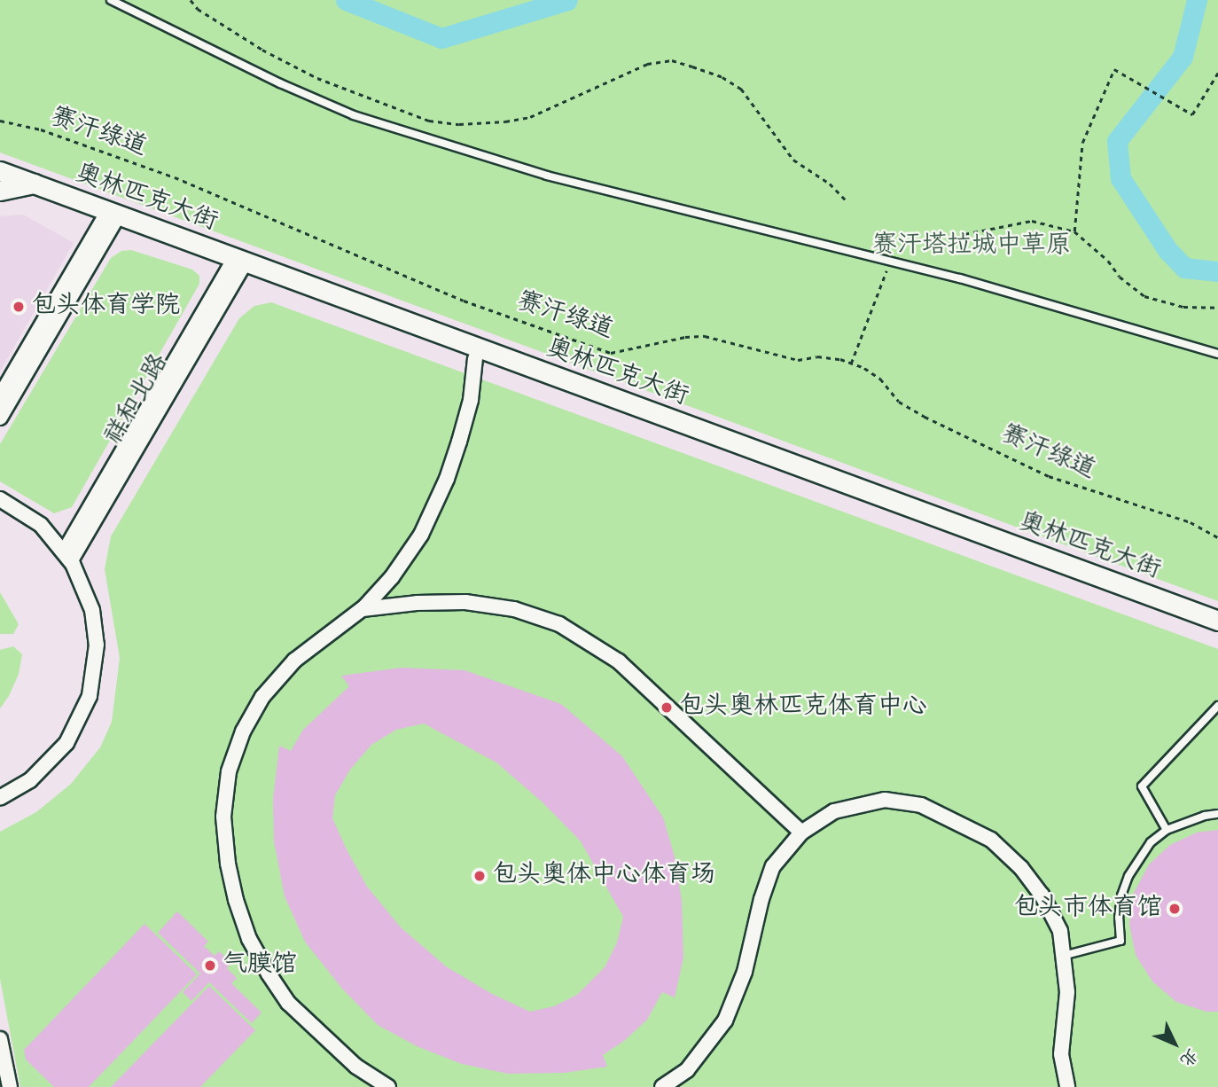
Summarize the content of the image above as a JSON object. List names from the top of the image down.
{
  "streets": {
    "main road": ["奥林匹克大街"],
    "street": ["祥和北路"],
    "path": ["赛汗绿道"]
  },
  "crossings": [
    ["奥林匹克大街", "祥和北路"]
  ],
  "parks": ["赛汗塔拉城中草原"],
  "places": [
    "包头体育学院",
    "包头奥林匹克体育中心",
    "包头奥体中心体育场",
    "包头市体育馆",
    "气膜馆"
  ],
  "north": "bottom right"
}
